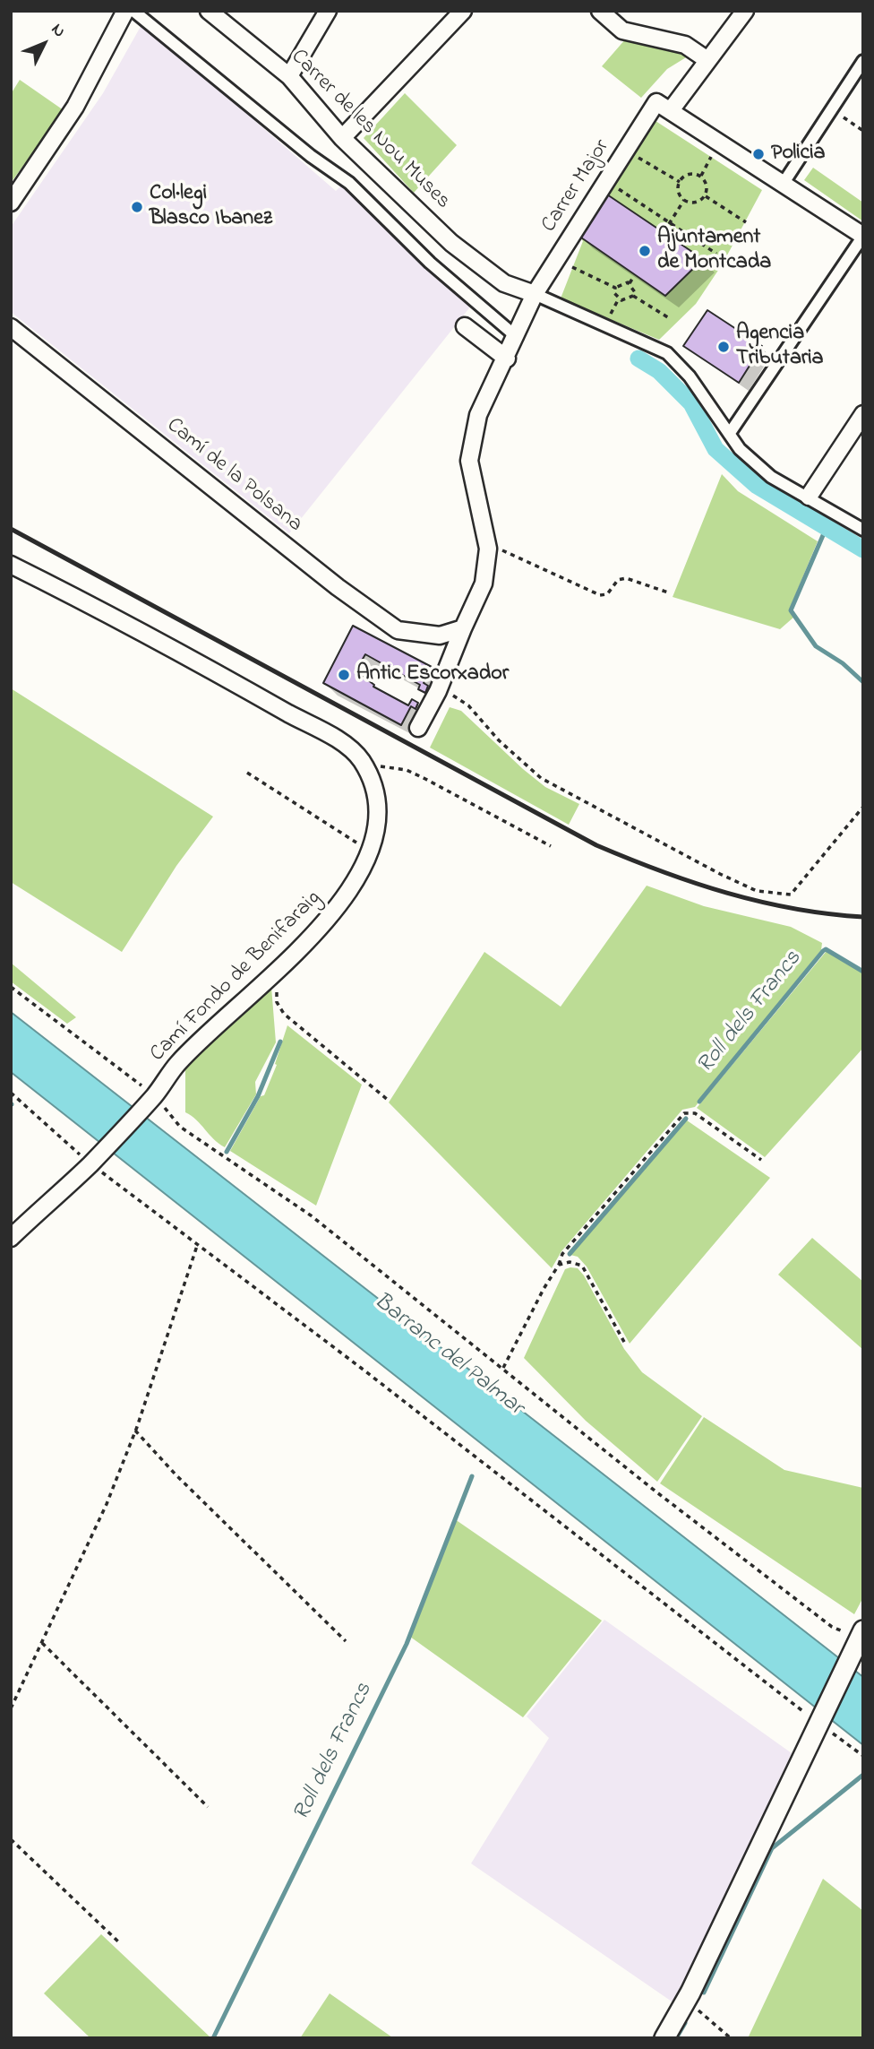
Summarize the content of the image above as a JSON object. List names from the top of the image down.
{
  "streets": {
    "street": [
      "Carrer de les Nou Muses",
      "Carrer Major",
      "Camí de la Polsana",
      "Camí Fondo de Benifaraig"
    ]
  },
  "crossings": [
    ["Carrer de les Nou Muses", "Carrer Major"]
  ],
  "water": ["Roll dels Francs", "Barranc del Palmar"],
  "places": [
    "Policia",
    "Col·legi Blasco Ibanez",
    "Ajuntament de Montcada",
    "Agencia Tributaria",
    "Antic Escorxador"
  ],
  "north": "top right"
}
